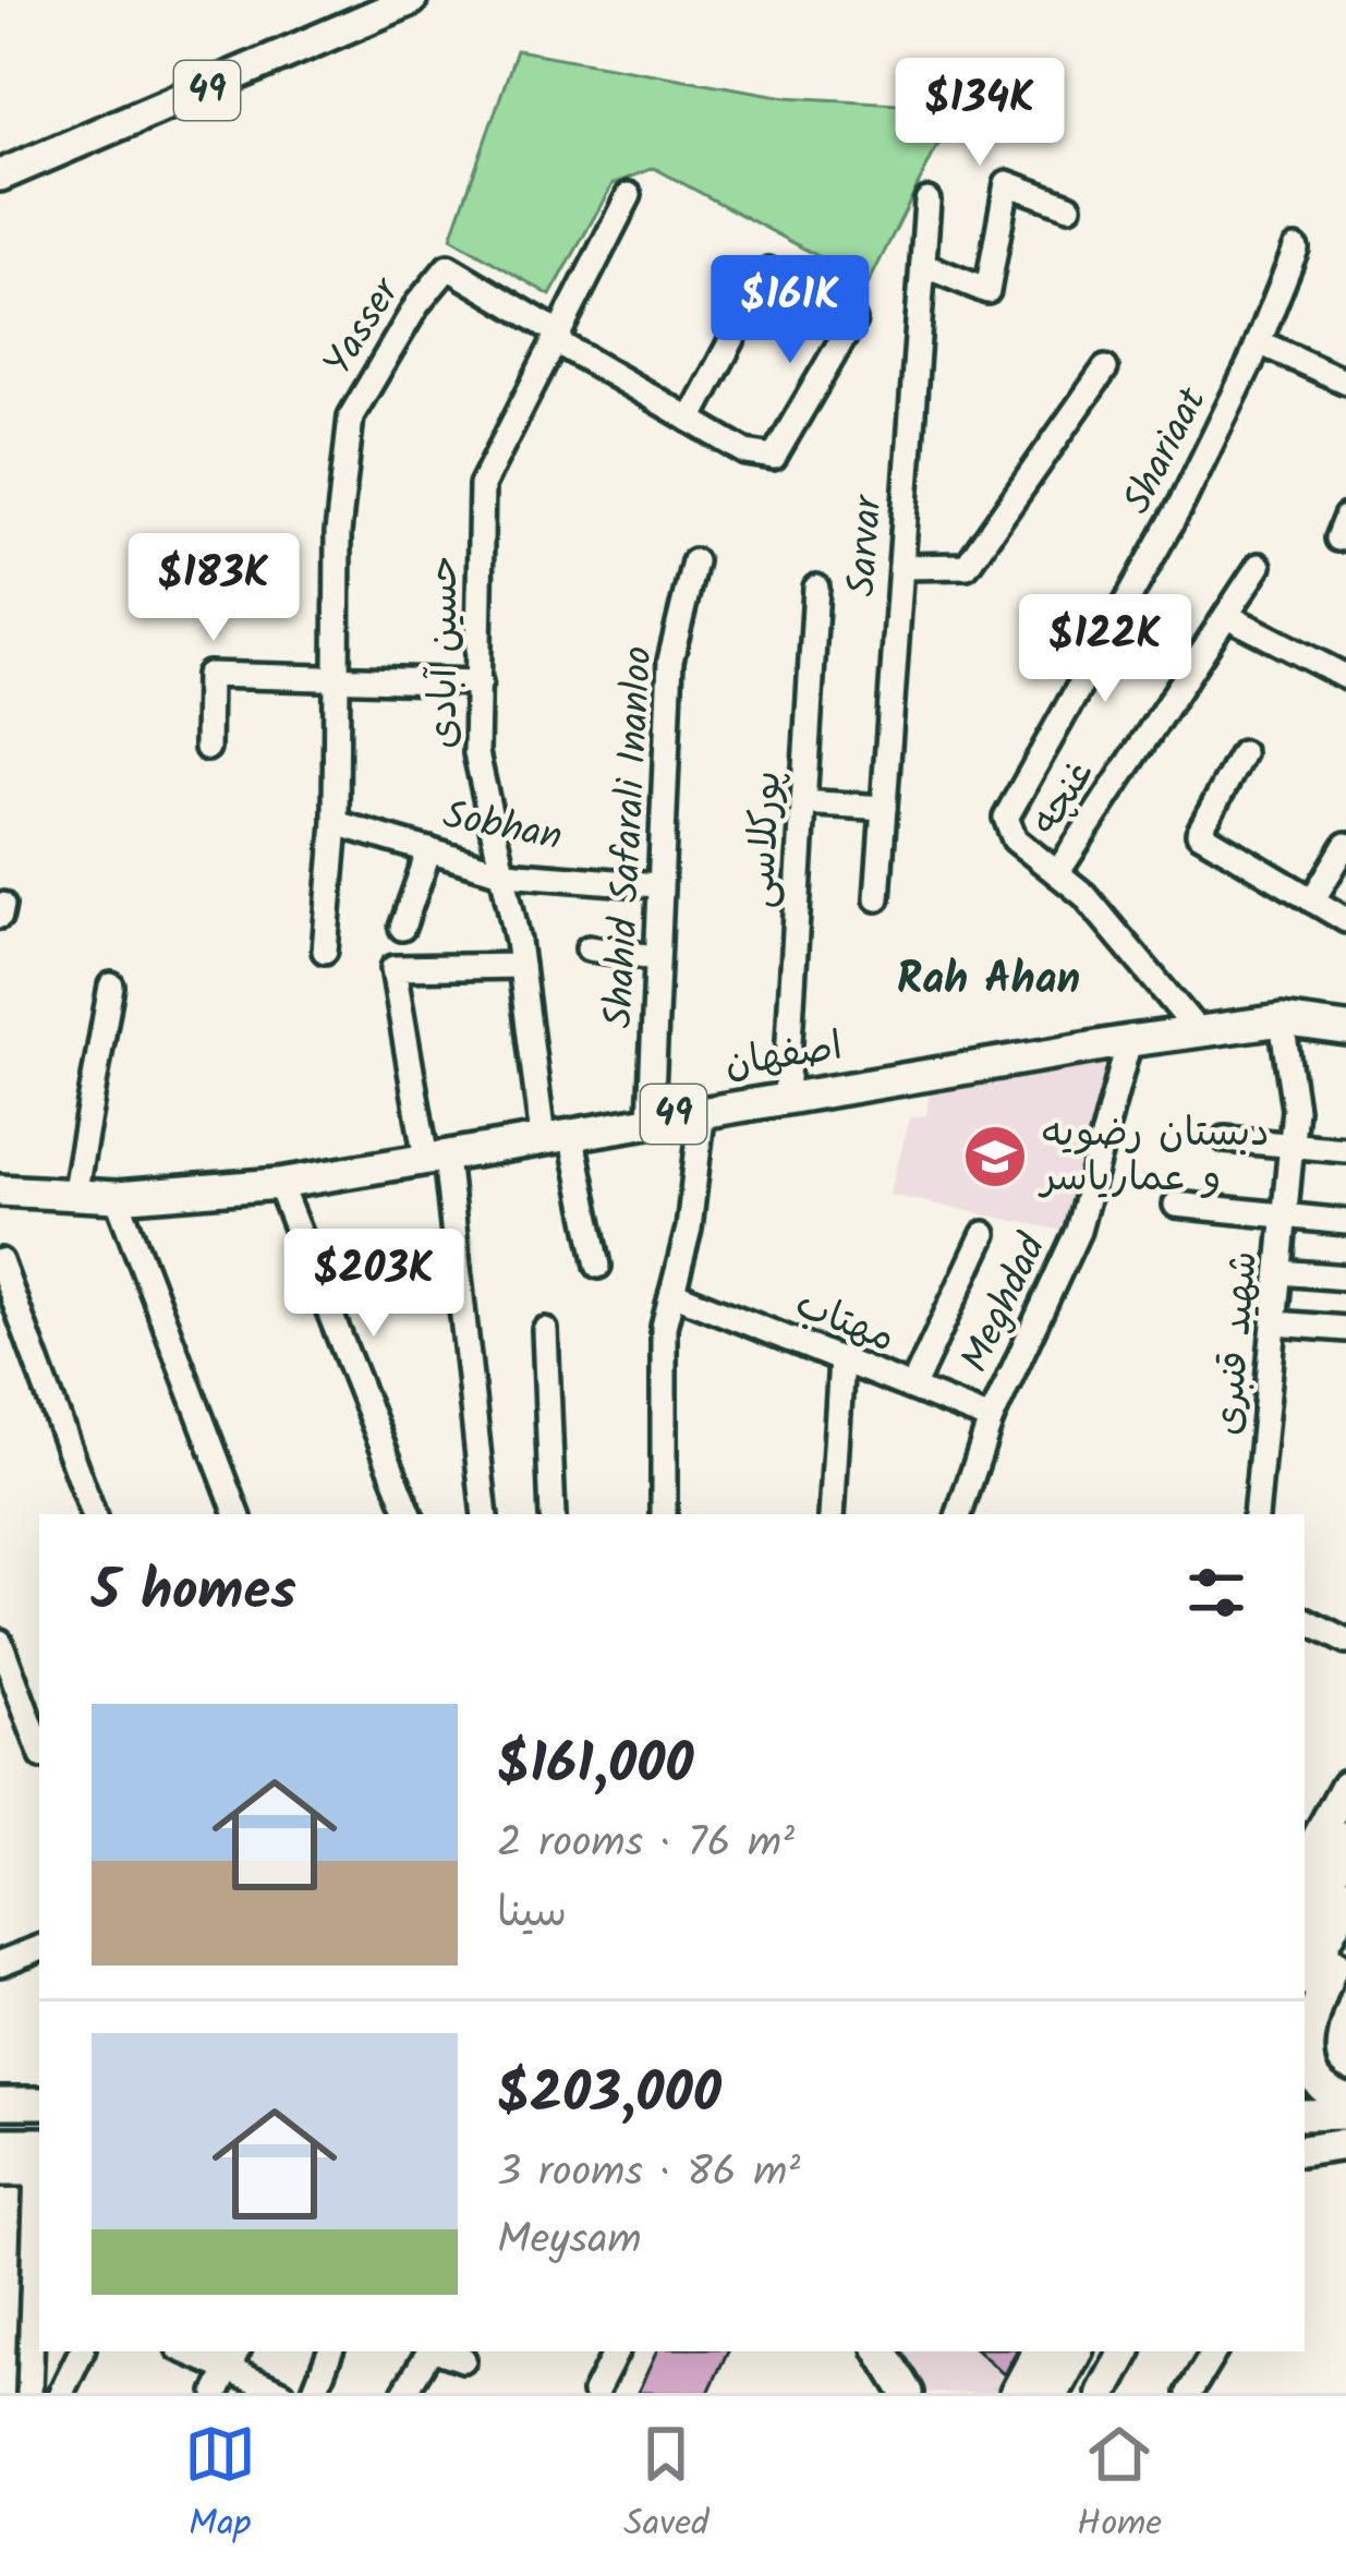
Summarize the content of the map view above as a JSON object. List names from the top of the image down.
{
  "streets": {
    "main road": ["49", "اصفهان"],
    "street": [
      "Yasser",
      "Shariaat",
      "Sarvar",
      "حسین آبادی",
      "غنچه",
      "Sobhan",
      "Shahid Safarali Inanloo",
      "پورکلاسی",
      "Meghdad",
      "مهتاب",
      "شهید قنبری"
    ]
  },
  "crossings": [
    ["Yasser", "حسین آبادی"],
    ["Yasser", "Sobhan"],
    ["Shariaat", "غنچه"],
    ["Shariaat", "اصفهان"],
    ["حسین آبادی", "Sobhan"],
    ["حسین آبادی", "اصفهان"],
    ["Sobhan", "Shahid Safarali Inanloo"],
    ["Shahid Safarali Inanloo", "اصفهان"],
    ["پورکلاسی", "اصفهان"],
    ["اصفهان", "Meghdad"],
    ["اصفهان", "شهید قنبری"],
    ["Meghdad", "مهتاب"]
  ],
  "districts": ["Rah Ahan"],
  "places": {
    "school or university": ["دبستان رضویه و عماریاسر"]
  },
  "page": {
    "price": [
      "$134K",
      "$161K",
      "$183K",
      "$122K",
      "$203K"
    ],
    "heading": "5 homes",
    "list": [
      {
        "name": "$161,000",
        "note": "2 rooms · 76 m² · سینا"
      },
      {
        "name": "$203,000",
        "note": "3 rooms · 86 m² · Meysam"
      }
    ],
    "tabs": ["Map", "Saved", "Home"]
  }
}
